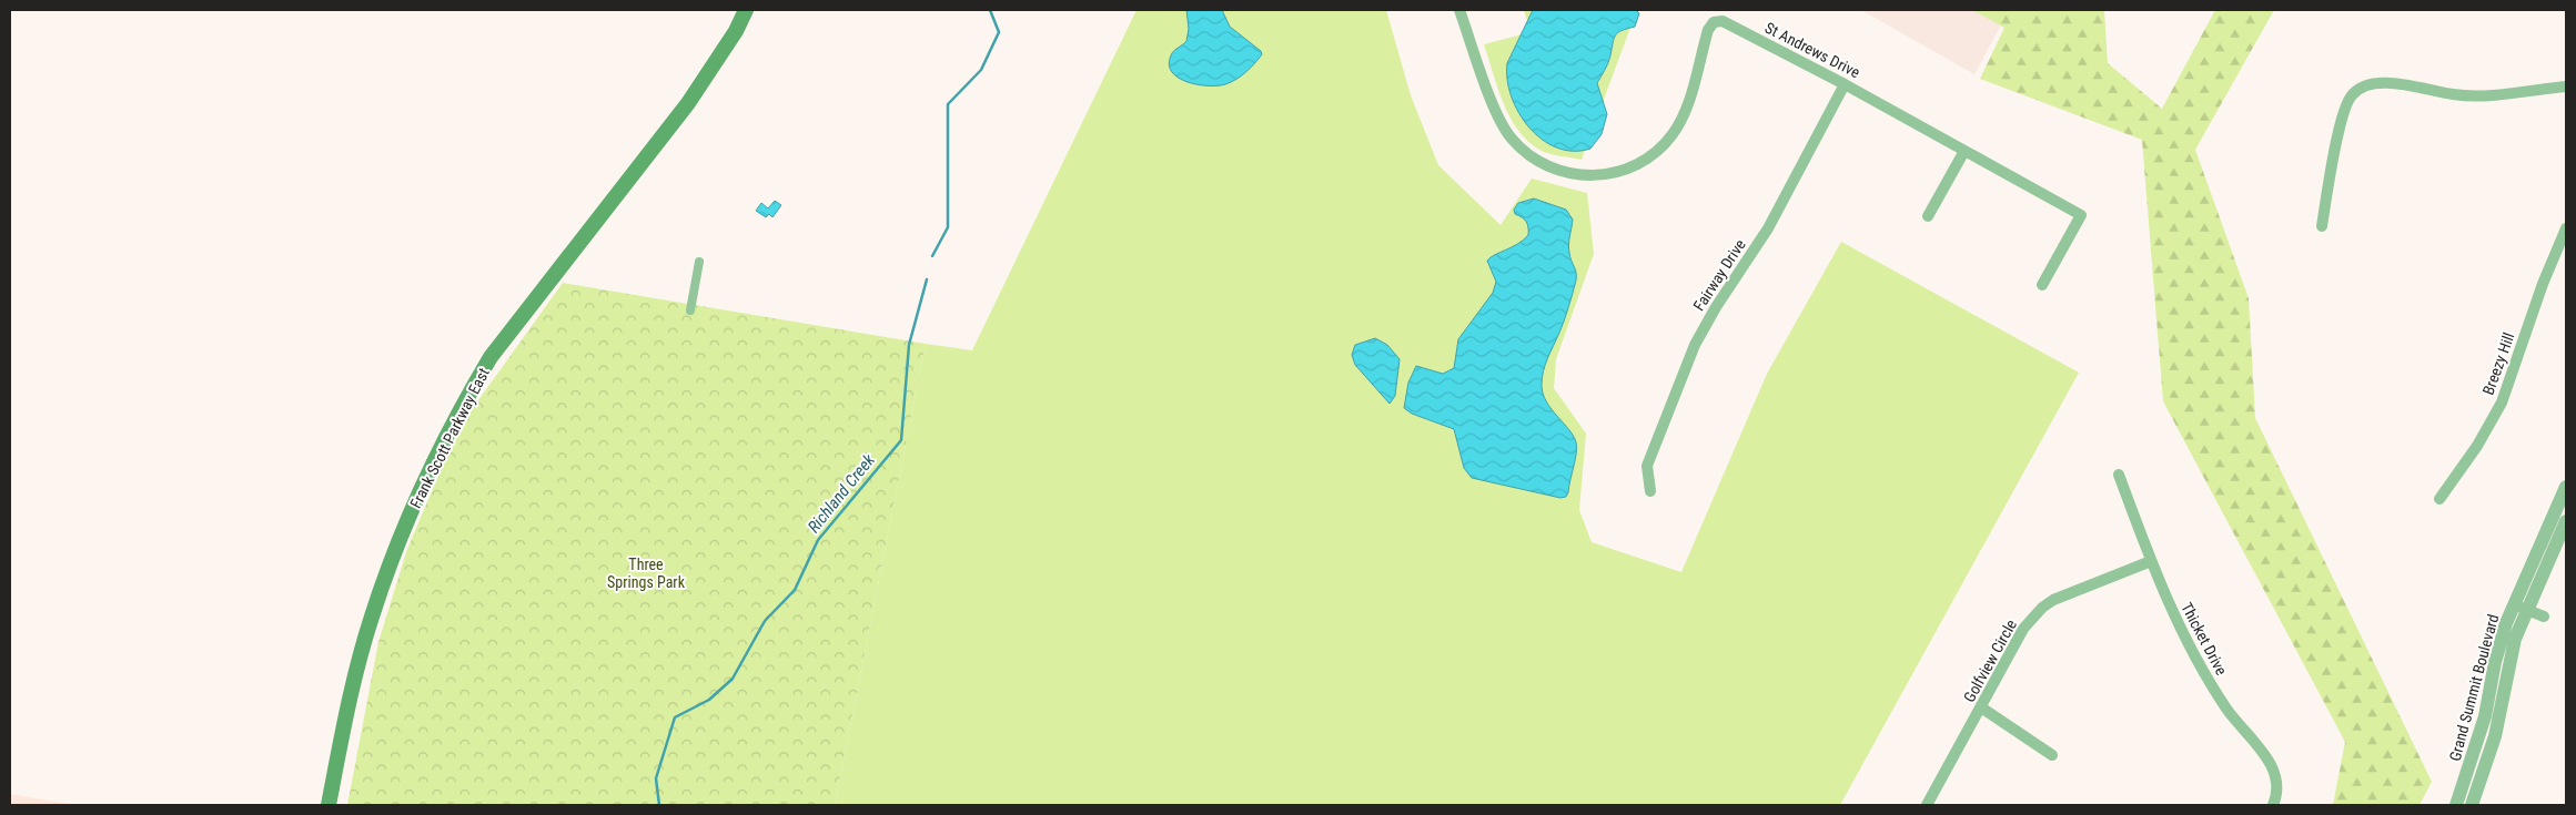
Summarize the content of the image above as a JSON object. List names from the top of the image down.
{
  "streets": {
    "main road": ["Frank Scott Parkway East"],
    "street": [
      "St Andrews Drive",
      "Fairway Drive",
      "Breezy Hill",
      "Thicket Drive",
      "Golfview Circle",
      "Grand Summit Boulevard"
    ]
  },
  "crossings": [
    ["St Andrews Drive", "Fairway Drive"],
    ["Thicket Drive", "Golfview Circle"]
  ],
  "water": ["Richland Creek"],
  "parks": ["Three Springs Park"]
}
